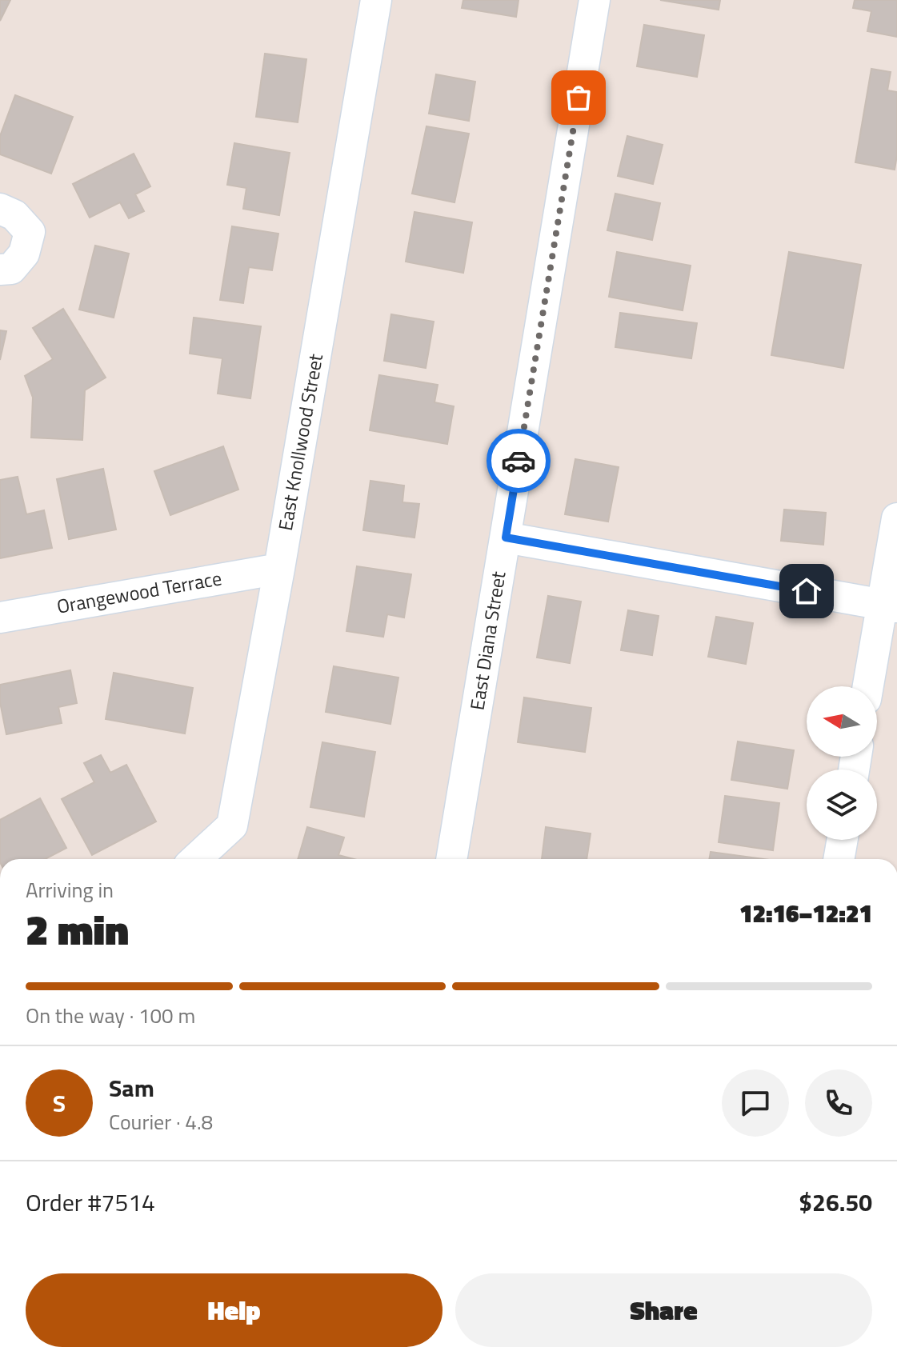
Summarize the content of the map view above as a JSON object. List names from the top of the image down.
{
  "streets": {
    "street": ["East Knollwood Street", "Orangewood Terrace", "East Diana Street"]
  },
  "crossings": [
    ["East Knollwood Street", "Orangewood Terrace"]
  ],
  "north": "left",
  "page": {
    "heading": ["2 min", "Arriving in", "12:16–12:21"],
    "panel": [
      "Sam",
      "Courier · 4.8",
      "Order #7514",
      "$26.50"
    ],
    "bar": "On the way · 100 m",
    "round": "S",
    "buttons": ["Help", "Share"]
  }
}
